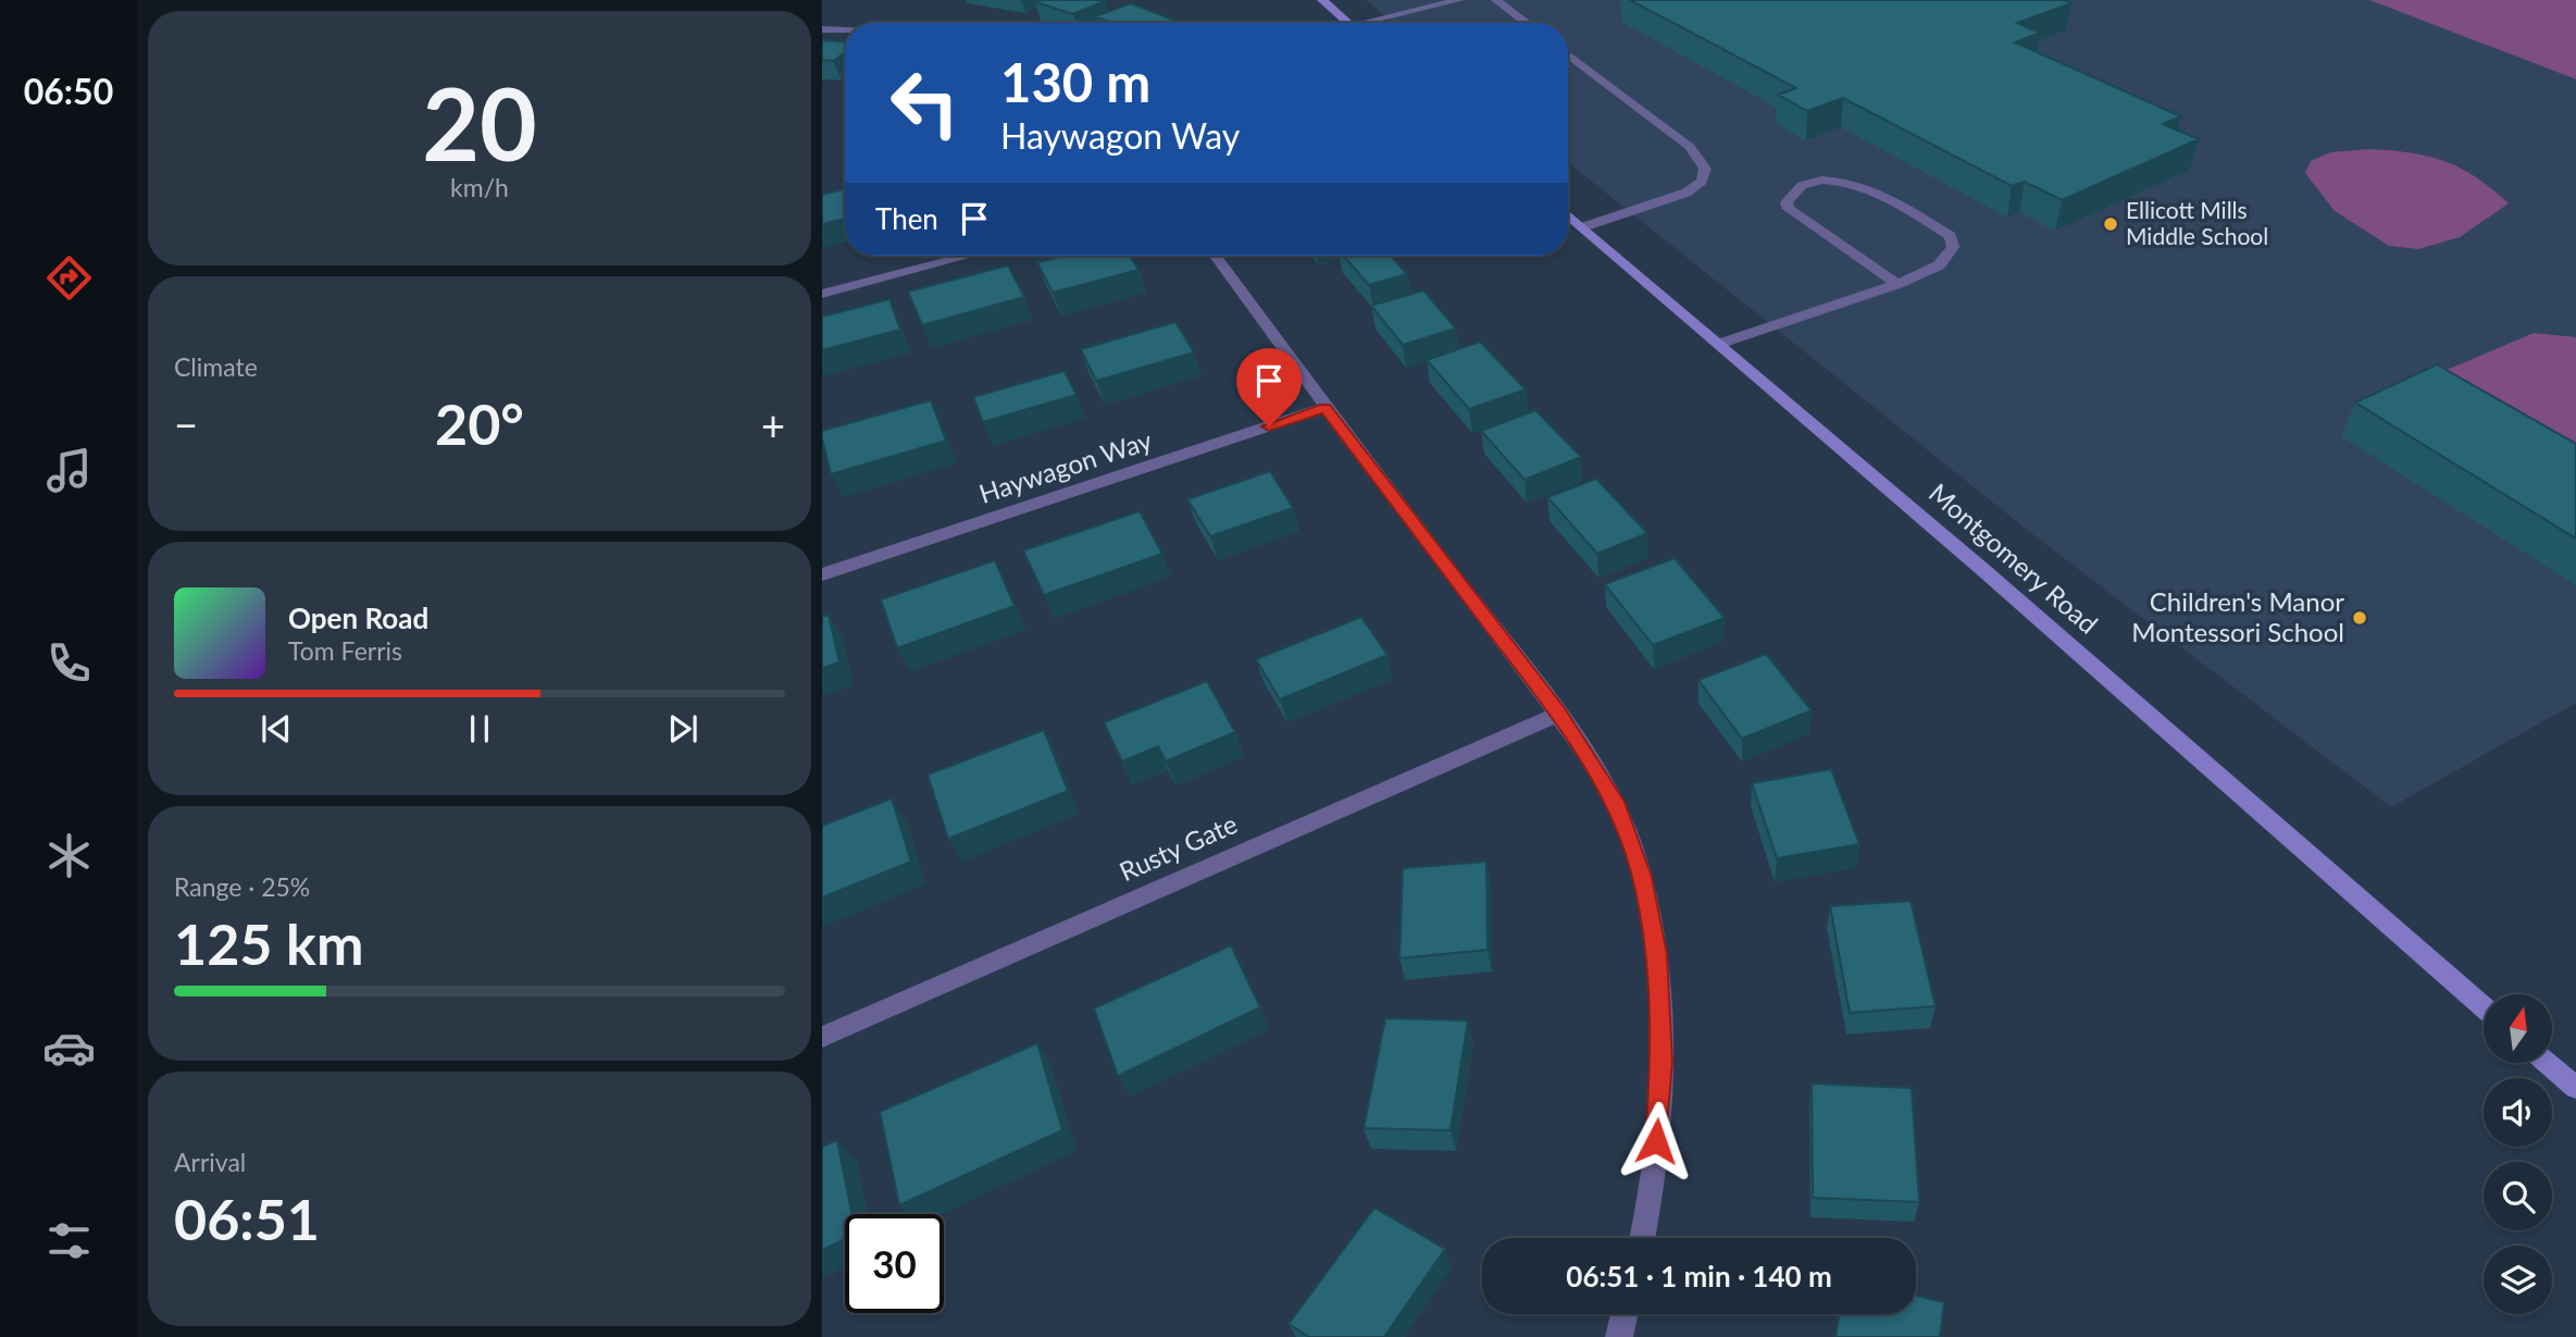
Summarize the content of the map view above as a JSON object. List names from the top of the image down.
{
  "streets": {
    "main road": ["Montgomery Road"],
    "street": ["Haywagon Way", "Rusty Gate"]
  },
  "places": ["Ellicott Mills Middle School", "Children's Manor Montessori School"],
  "north": "top",
  "page": {
    "tabs": "06:50",
    "tile": [
      ["20", "km/h"],
      "Climate",
      ["Range · 25%", "125 km"],
      ["Arrival", "06:51"]
    ],
    "turn": ["130 m", "Haywagon Way"],
    "then": "Then",
    "heat": ["−", "20°", "+"],
    "song": ["Open Road", "Tom Ferris"],
    "limit": "30",
    "trip": "06:51 · 1 min · 140 m"
  }
}
